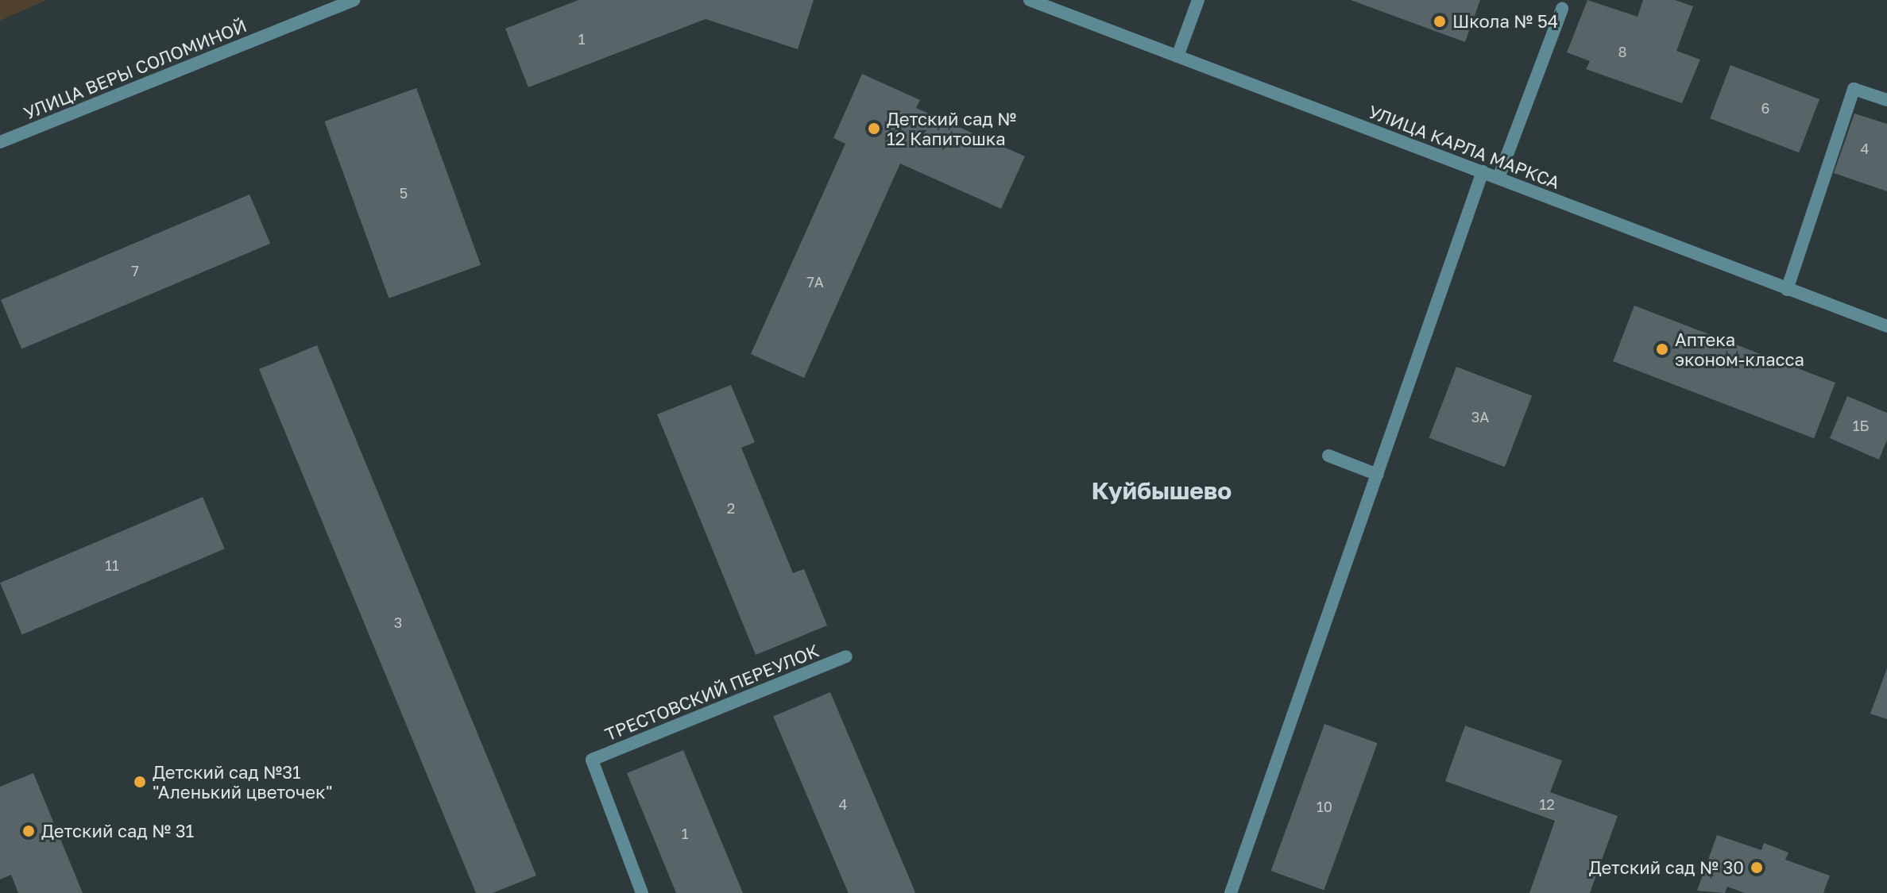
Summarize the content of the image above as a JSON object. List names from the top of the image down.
{
  "streets": {
    "street": ["УЛИЦА ВЕРЫ СОЛОМИНОЙ", "УЛИЦА КАРЛА МАРКСА", "ТРЕСТОВСКИЙ ПЕРЕУЛОК"]
  },
  "districts": ["Куйбышево"],
  "places": [
    "Школа № 54",
    "Детский сад № 12 Капитошка",
    "Аптека эконом-класса",
    "Детский сад №31 \"Аленький цветочек\"",
    "Детский сад № 31",
    "Детский сад № 30"
  ],
  "house_numbers": [
    "1",
    "8",
    "6",
    "4",
    "5",
    "7",
    "7А",
    "3А",
    "1Б",
    "2",
    "11",
    "3",
    "4",
    "12",
    "10",
    "1"
  ]
}
